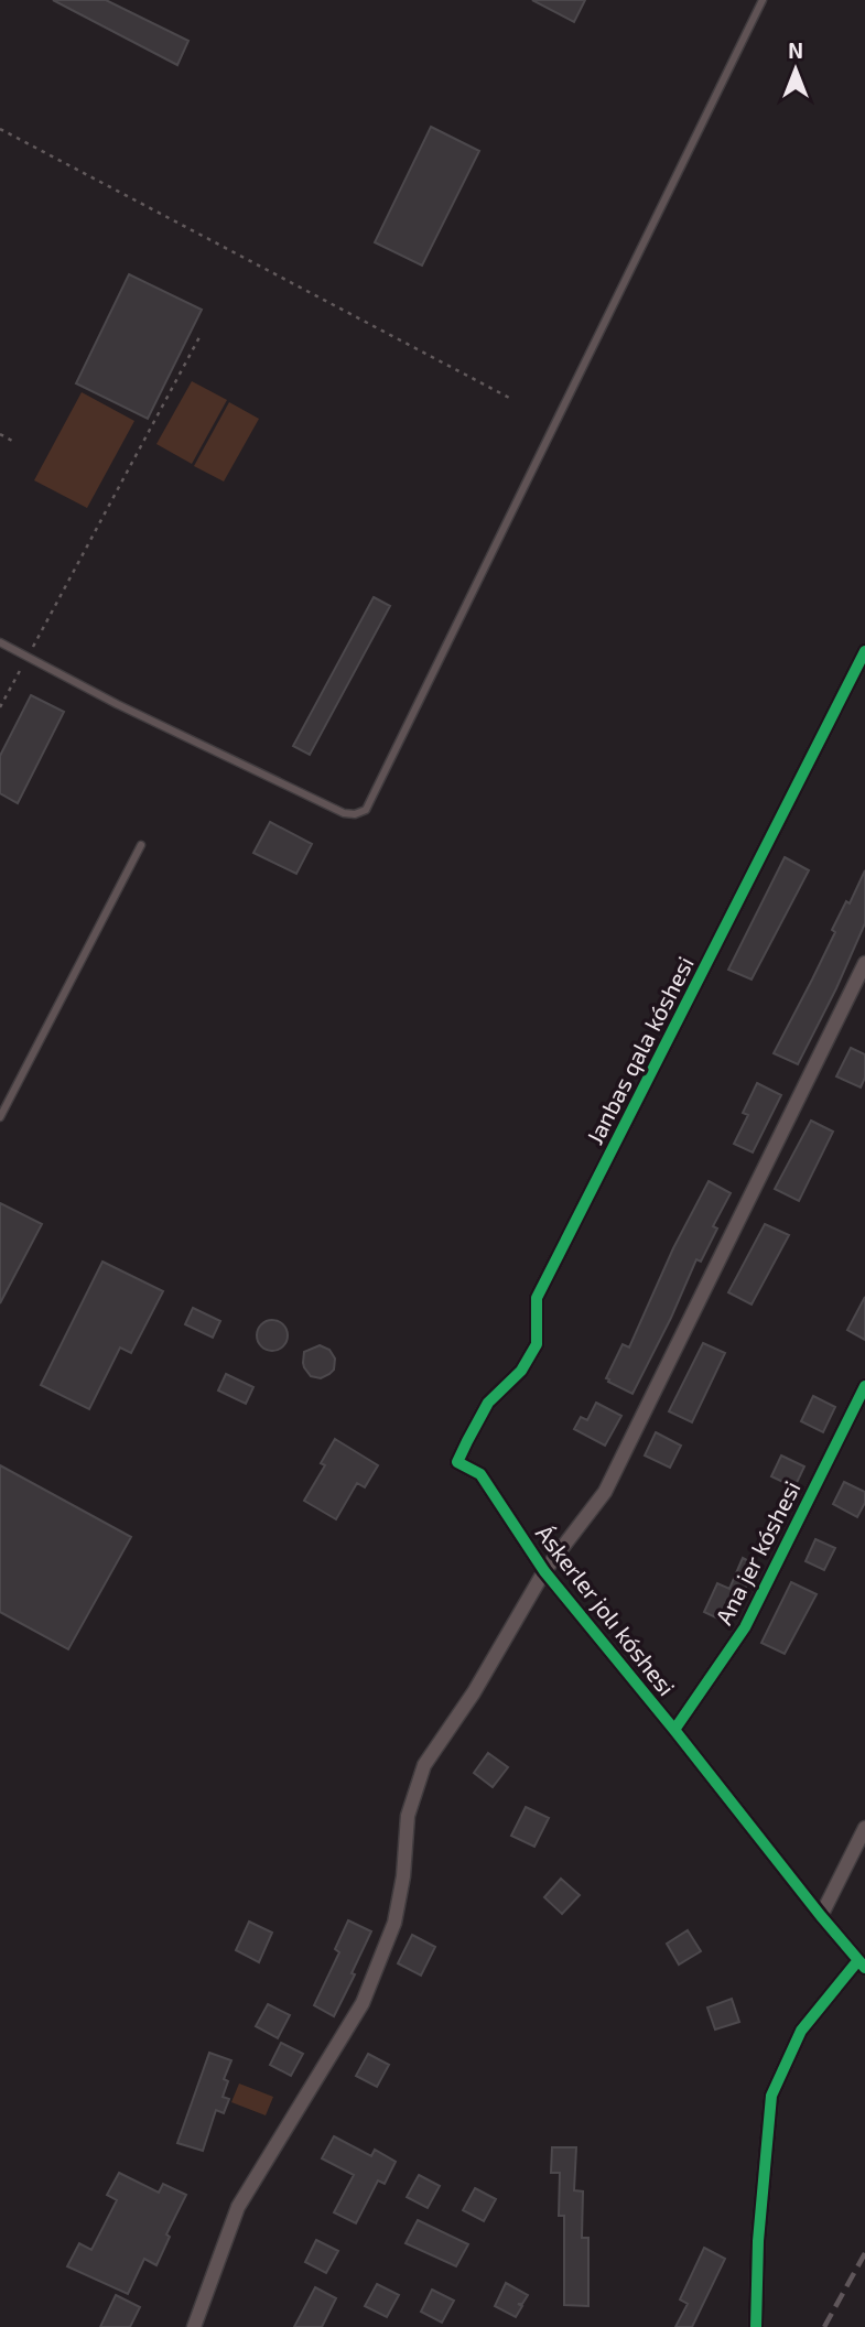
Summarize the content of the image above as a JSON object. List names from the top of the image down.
{
  "streets": {
    "street": ["Janbas qala kóshesi", "Ana jer kóshesi", "Áskerler jolı kóshesi"]
  },
  "crossings": [
    ["Janbas qala kóshesi", "Áskerler jolı kóshesi"],
    ["Ana jer kóshesi", "Áskerler jolı kóshesi"]
  ],
  "north": "top"
}
